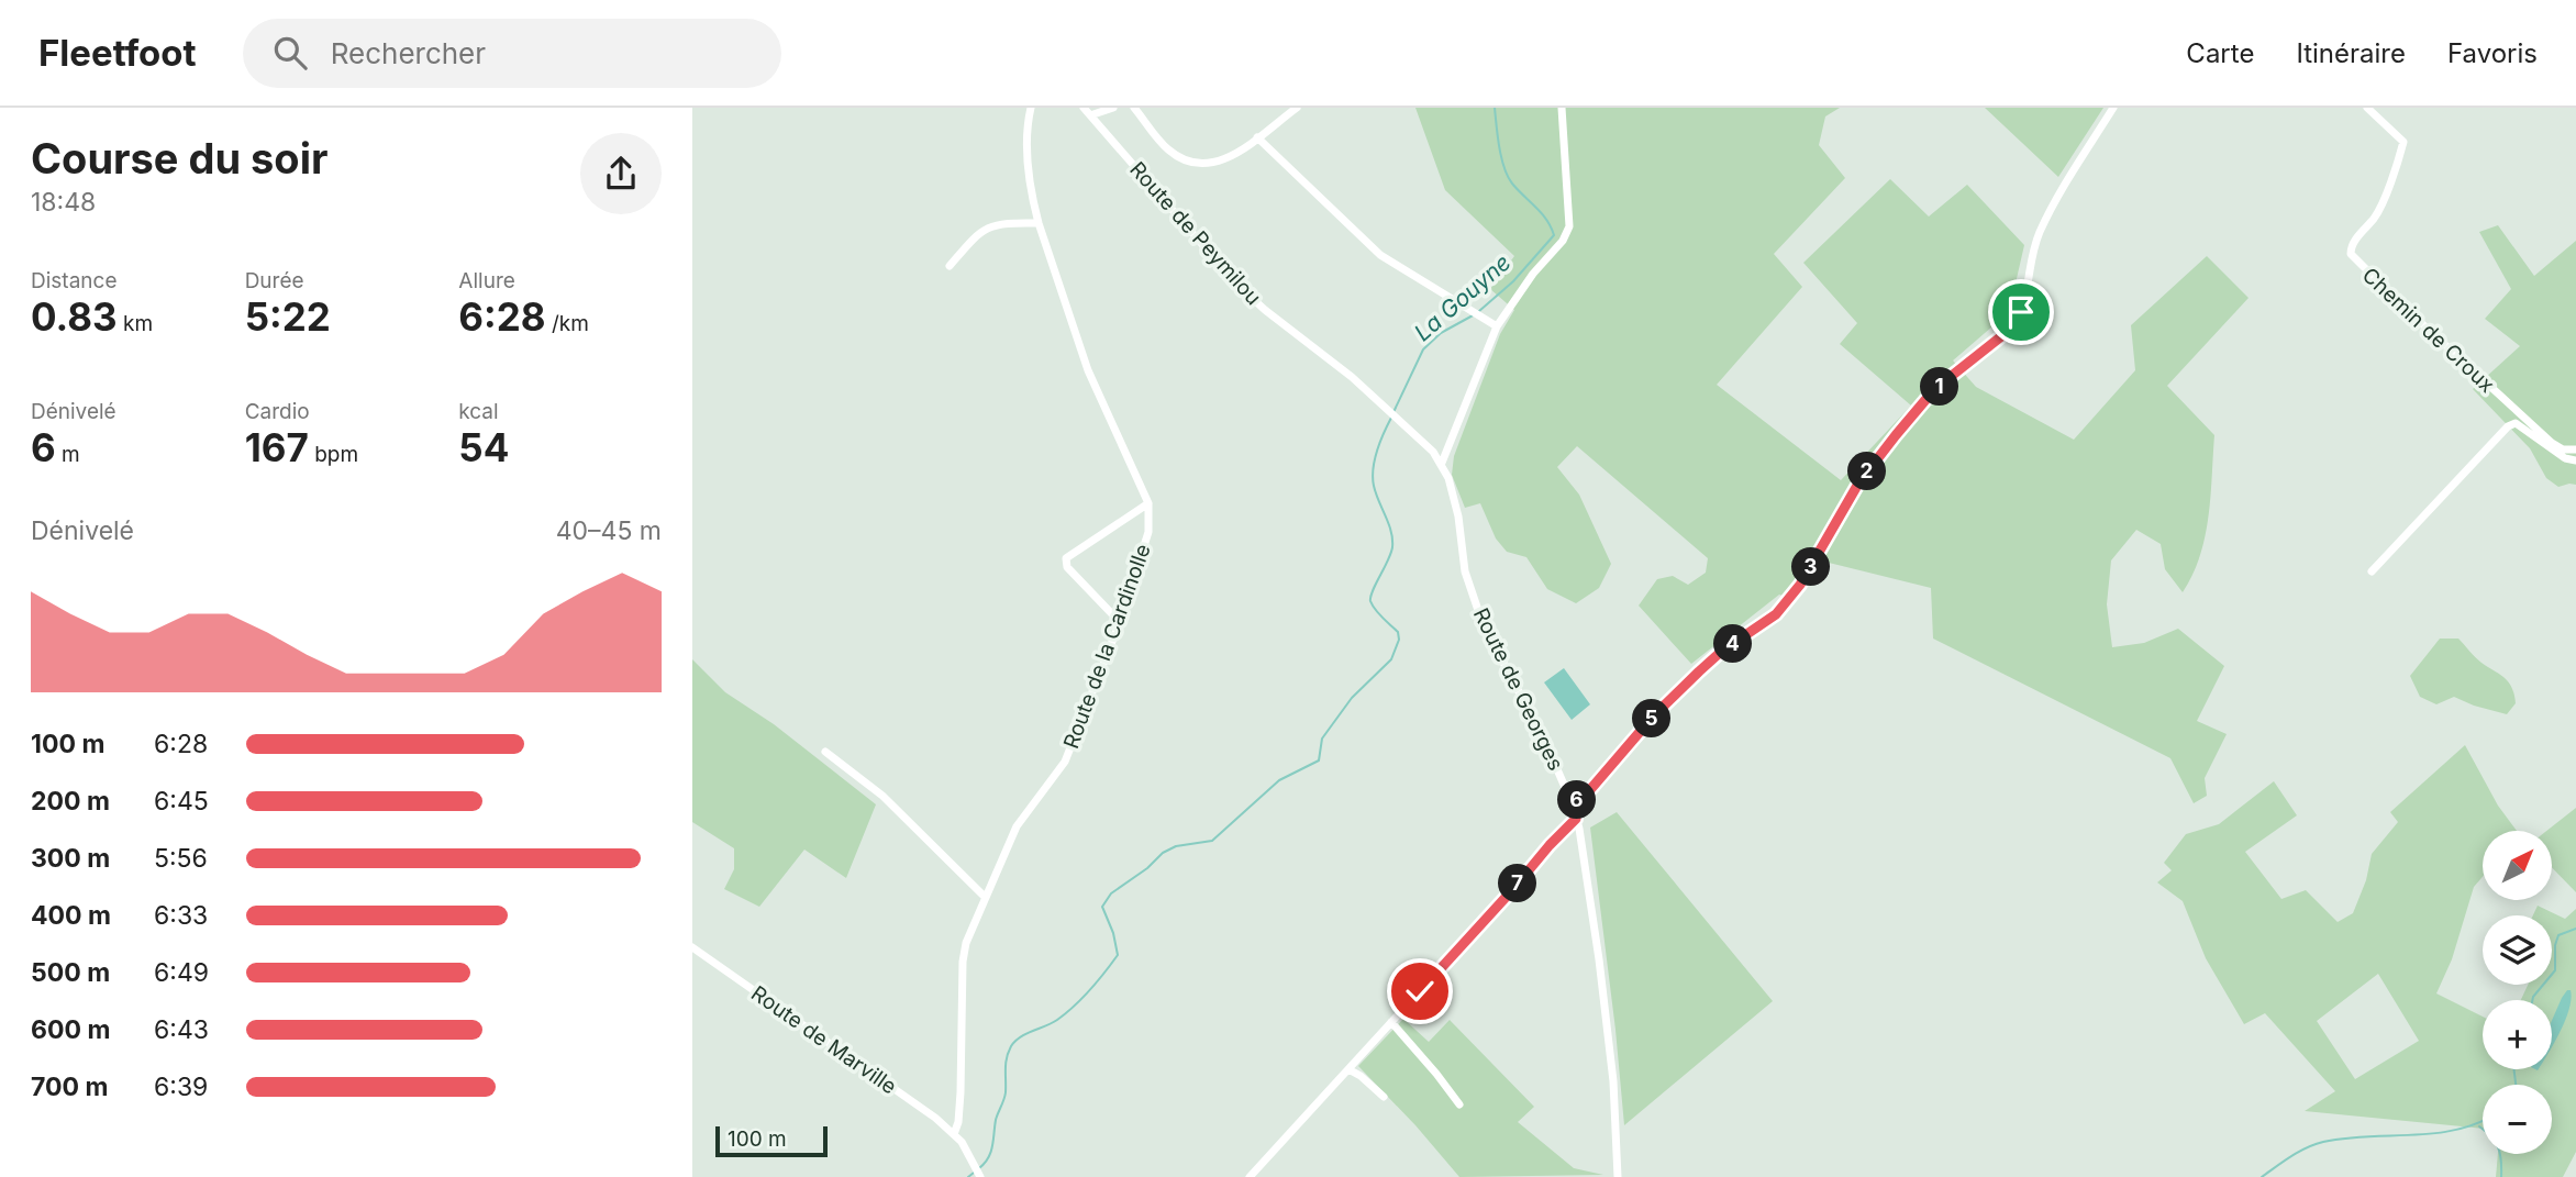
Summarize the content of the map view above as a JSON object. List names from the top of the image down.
{
  "streets": {
    "street": [
      "Route de Peymilou",
      "Chemin de Croux",
      "Route de la Cardinolle",
      "Route de Georges",
      "Route de Marville"
    ]
  },
  "crossings": [
    ["Route de Peymilou", "Route de Georges"],
    ["Route de la Cardinolle", "Route de Marville"]
  ],
  "water": ["La Gouyne"],
  "scale_bar": "100 m",
  "north": "top right",
  "page": {
    "header": "Fleetfoot",
    "search": "Rechercher",
    "nav": ["Carte", "Itinéraire", "Favoris"],
    "heading": ["Course du soir", "18:48"],
    "stats": [
      ["Distance", "0.83 km"],
      ["Durée", "5:22"],
      ["Allure", "6:28 /km"],
      ["Dénivelé", "6 m"],
      ["Cardio", "167 bpm"],
      ["kcal", "54"]
    ],
    "pins": [
      "1",
      "2",
      "3",
      "4",
      "5",
      "6",
      "7"
    ],
    "chart": ["Dénivelé", "40–45 m"],
    "list": [
      {
        "name": "100 m",
        "note": "6:28"
      },
      {
        "name": "200 m",
        "note": "6:45"
      },
      {
        "name": "300 m",
        "note": "5:56"
      },
      {
        "name": "400 m",
        "note": "6:33"
      },
      {
        "name": "500 m",
        "note": "6:49"
      },
      {
        "name": "600 m",
        "note": "6:43"
      },
      {
        "name": "700 m",
        "note": "6:39"
      }
    ],
    "map_buttons": ["+", "−"],
    "scale": "100 m"
  }
}
